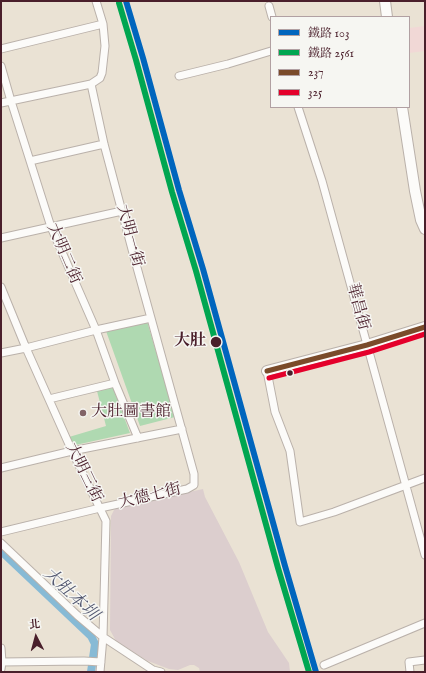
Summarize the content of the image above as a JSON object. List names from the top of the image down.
{
  "streets": {
    "street": [
      "大明一街",
      "大明二街",
      "華昌街",
      "大明三街",
      "大德七街"
    ]
  },
  "crossings": [
    ["大明一街", "大德七街"],
    ["大明三街", "大德七街"]
  ],
  "water": ["大肚本圳"],
  "places": ["大肚", "大肚圖書館"],
  "lines": [
    "rail line 103",
    "rail line 2561",
    "transit line 237",
    "transit line 325"
  ],
  "legend": [
    "鐵路 103",
    "鐵路 2561",
    "237",
    "325"
  ],
  "north": "top"
}
